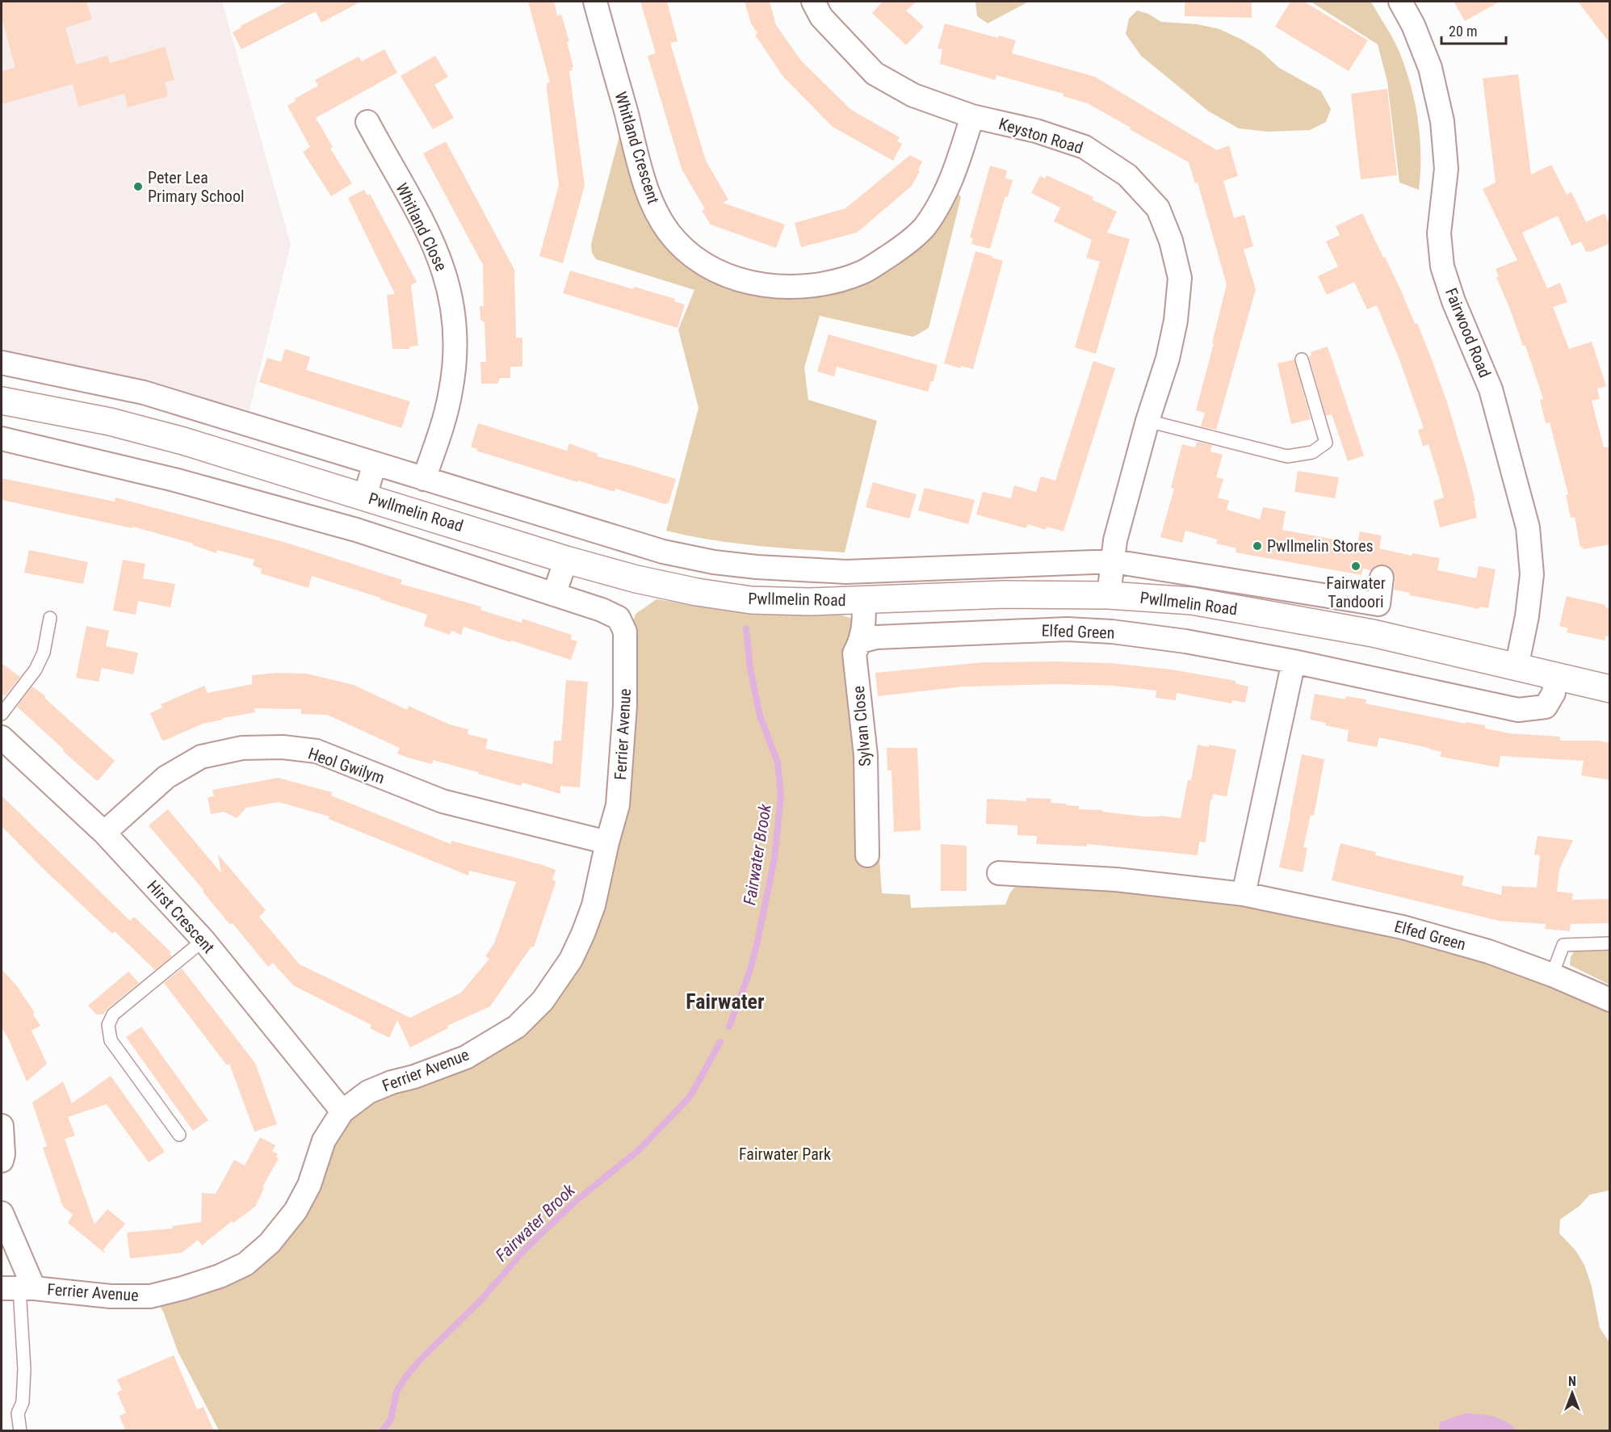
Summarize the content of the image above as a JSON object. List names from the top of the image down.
{
  "streets": {
    "street": [
      "Keyston Road",
      "Whitland Crescent",
      "Whitland Close",
      "Fairwood Road",
      "Pwllmelin Road",
      "Elfed Green",
      "Sylvan Close",
      "Ferrier Avenue",
      "Heol Gwilym",
      "Hirst Crescent"
    ]
  },
  "crossings": [
    ["Keyston Road", "Whitland Crescent"],
    ["Keyston Road", "Pwllmelin Road"],
    ["Whitland Close", "Pwllmelin Road"],
    ["Fairwood Road", "Pwllmelin Road"],
    ["Pwllmelin Road", "Elfed Green"],
    ["Pwllmelin Road", "Sylvan Close"],
    ["Elfed Green", "Sylvan Close"],
    ["Ferrier Avenue", "Heol Gwilym"],
    ["Ferrier Avenue", "Hirst Crescent"],
    ["Heol Gwilym", "Hirst Crescent"]
  ],
  "districts": ["Fairwater"],
  "water": ["Fairwater Brook"],
  "parks": ["Fairwater Park"],
  "places": ["Peter Lea Primary School", "Pwllmelin Stores", "Fairwater Tandoori"],
  "scale_bar": "20 m",
  "north": "top"
}
